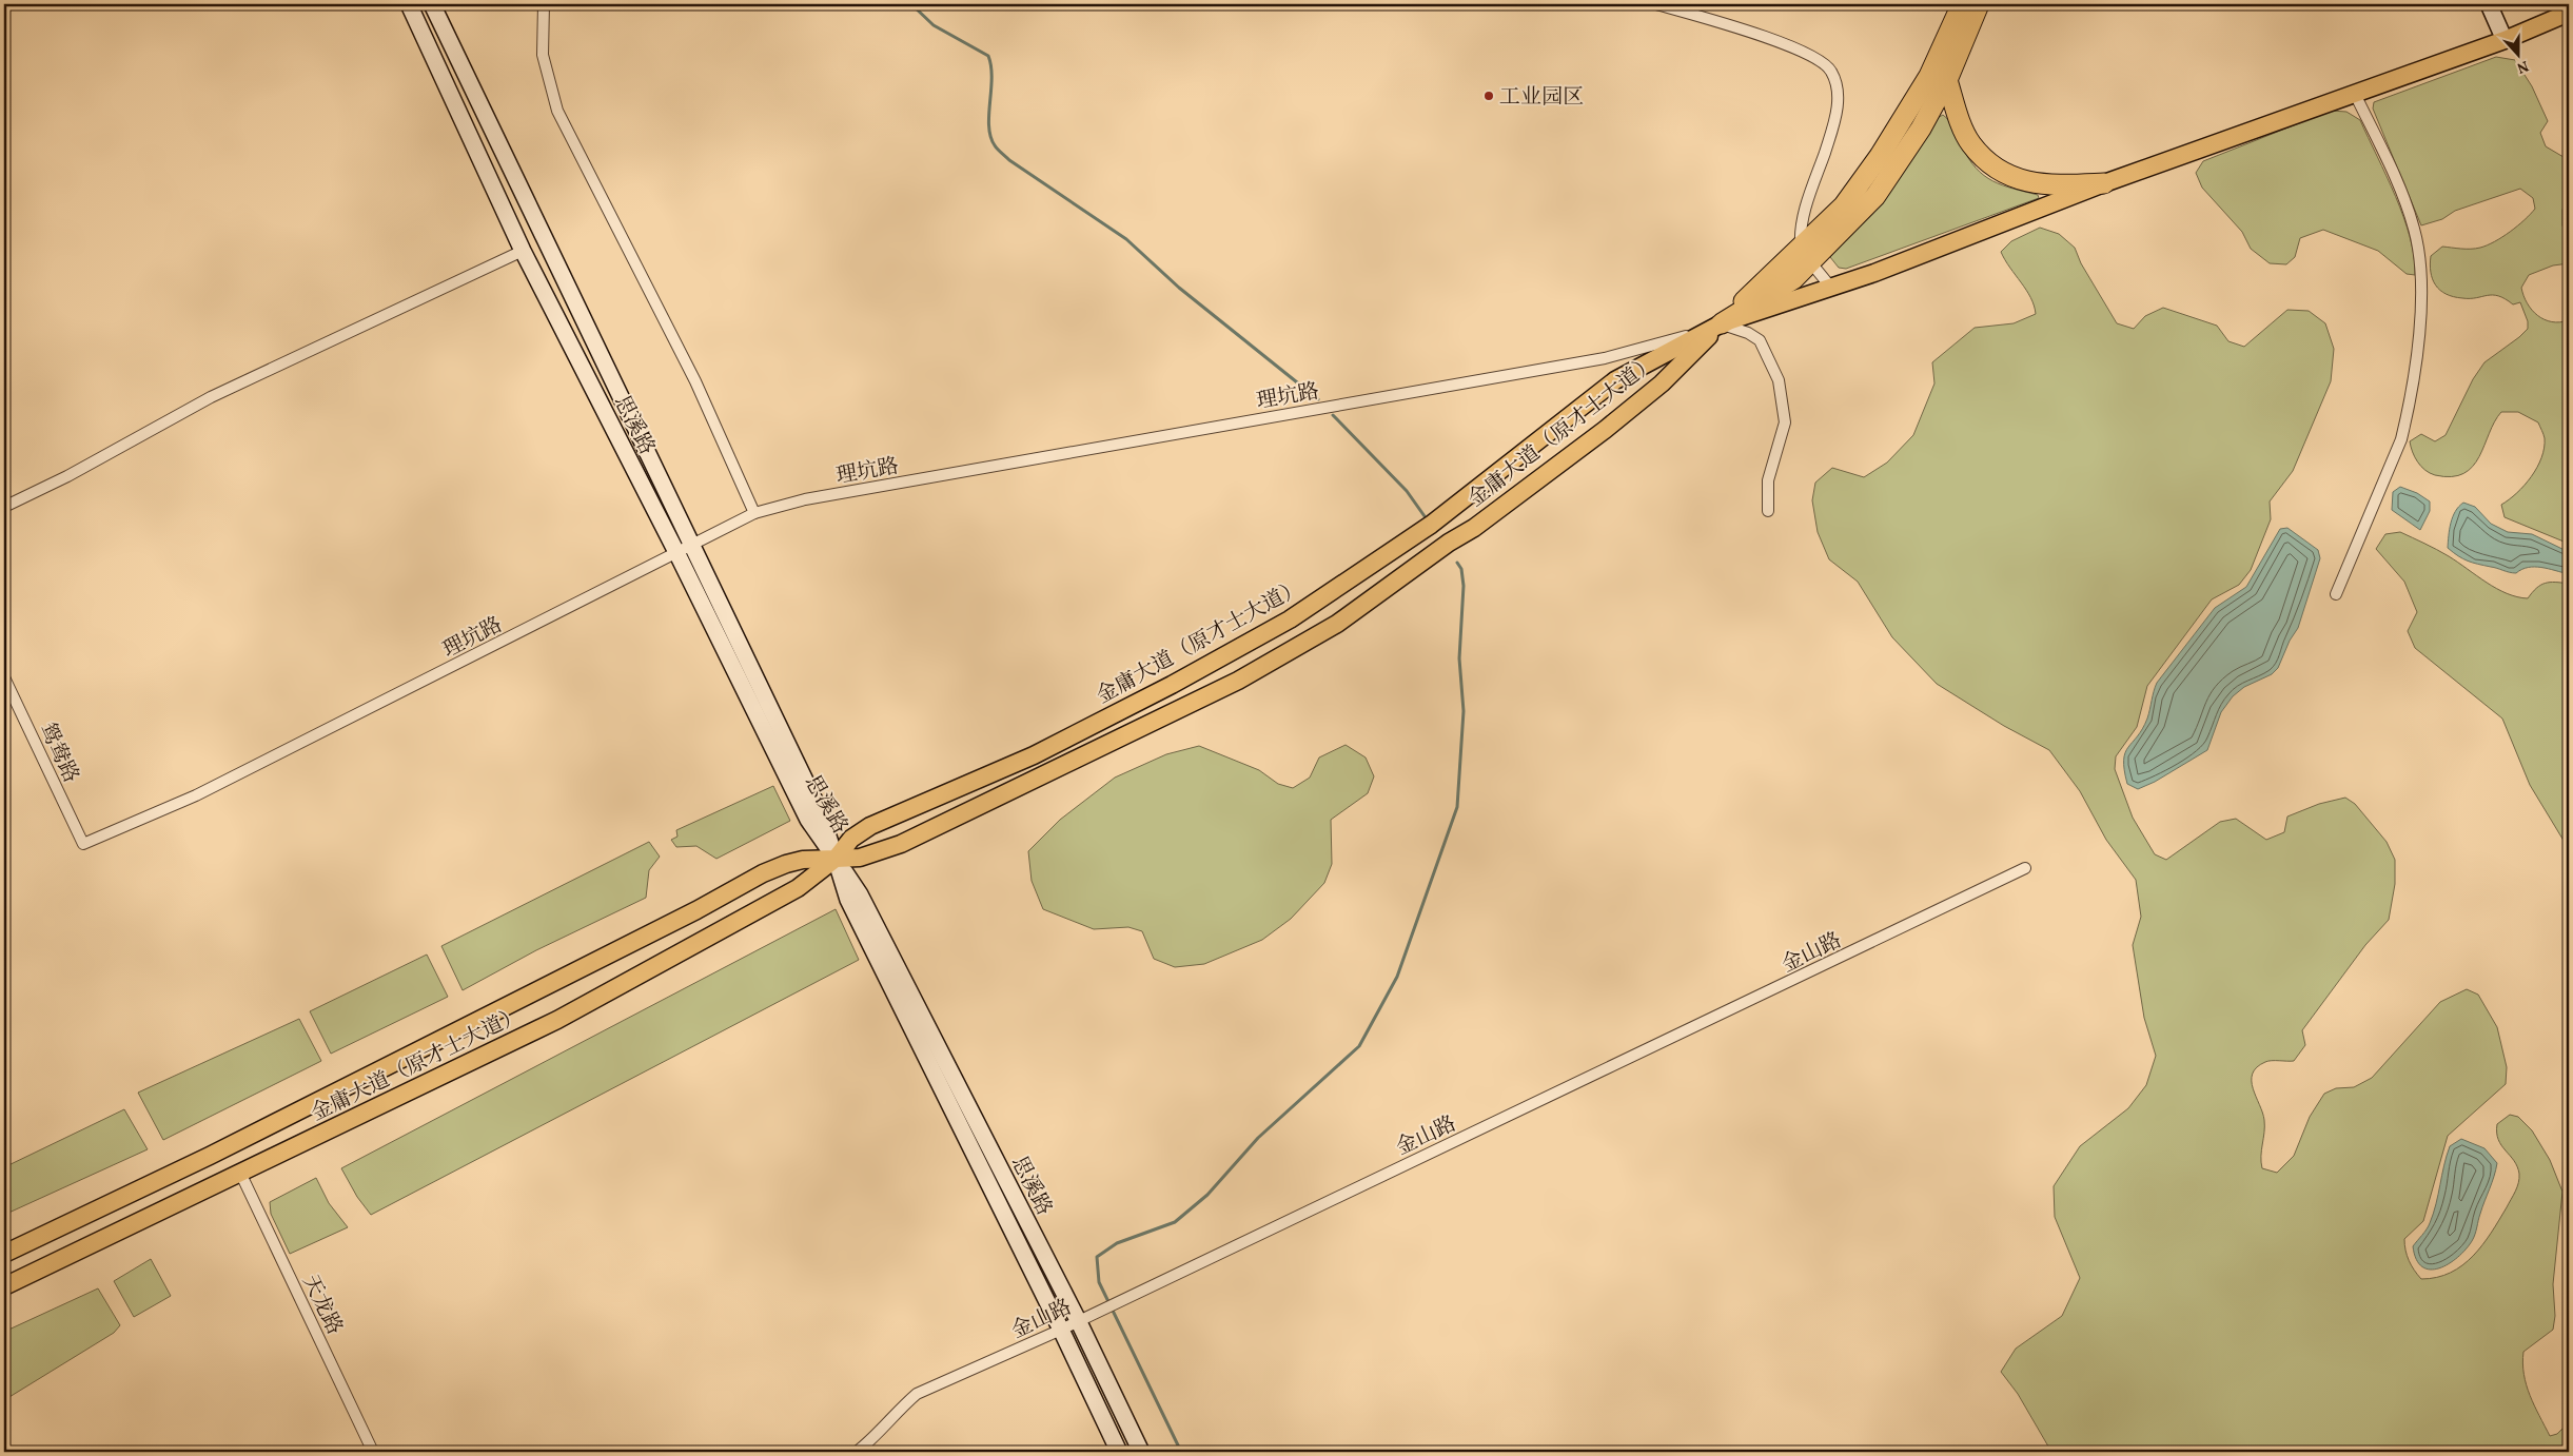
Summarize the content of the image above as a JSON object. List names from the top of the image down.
{
  "streets": {
    "main road": ["金庸大道（原才士大道）"],
    "street": [
      "理坑路",
      "思溪路",
      "鸳鸯路",
      "金山路",
      "天龙路"
    ]
  },
  "crossings": [
    ["理坑路", "思溪路"],
    ["理坑路", "金庸大道（原才士大道）"],
    ["理坑路", "鸳鸯路"],
    ["思溪路", "金庸大道（原才士大道）"],
    ["思溪路", "金山路"],
    ["金庸大道（原才士大道）", "天龙路"]
  ],
  "places": ["工业园区"],
  "north": "bottom"
}
